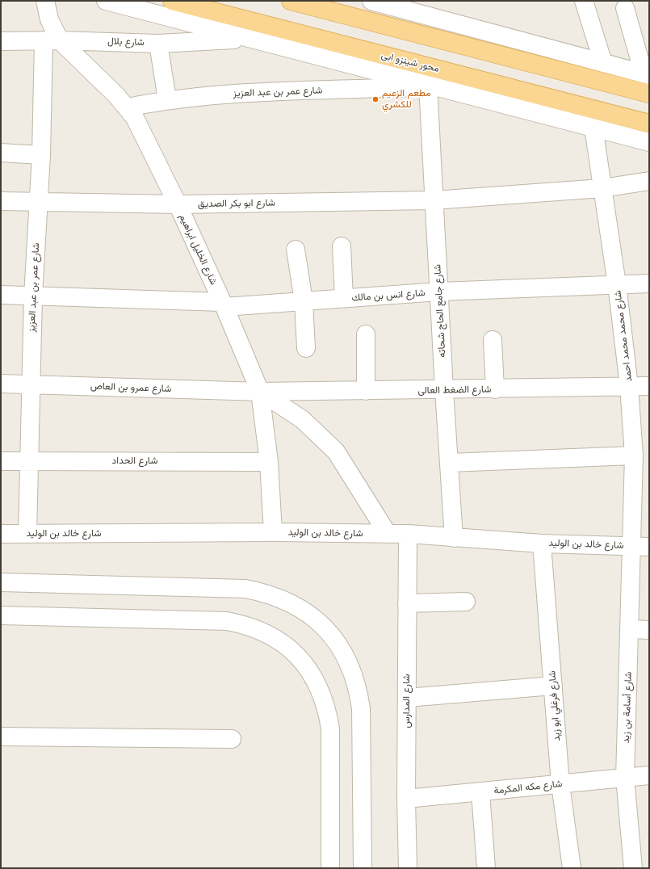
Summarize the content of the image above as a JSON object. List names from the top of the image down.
{
  "streets": {
    "main road": ["محور شينزو ابى"],
    "street": [
      "شارع بلال",
      "شارع عمر بن عبد العزيز",
      "شارع ابو بكر الصديق",
      "شارع الخليل ابراهيم",
      "شارع انس بن مالك",
      "شارع جامع الحاج شحاته",
      "شارع محمد محمد احمد",
      "شارع عمرو بن العاص",
      "شارع الضغط العالى",
      "شارع الحداد",
      "شارع خالد بن الوليد",
      "شارع المدارس",
      "شارع فرغلي ابو زيد",
      "شارع أسامة بن زيد",
      "شارع مكه المكرمة"
    ]
  },
  "crossings": [
    ["شارع بلال", "شارع عمر بن عبد العزيز"],
    ["شارع بلال", "شارع الخليل ابراهيم"],
    ["شارع عمر بن عبد العزيز", "شارع ابو بكر الصديق"],
    ["شارع عمر بن عبد العزيز", "شارع الخليل ابراهيم"],
    ["شارع عمر بن عبد العزيز", "شارع انس بن مالك"],
    ["شارع عمر بن عبد العزيز", "شارع جامع الحاج شحاته"],
    ["شارع عمر بن عبد العزيز", "شارع عمرو بن العاص"],
    ["شارع عمر بن عبد العزيز", "شارع الحداد"],
    ["شارع عمر بن عبد العزيز", "شارع خالد بن الوليد"],
    ["شارع ابو بكر الصديق", "شارع الخليل ابراهيم"],
    ["شارع ابو بكر الصديق", "شارع جامع الحاج شحاته"],
    ["شارع ابو بكر الصديق", "شارع محمد محمد احمد"],
    ["شارع الخليل ابراهيم", "شارع انس بن مالك"],
    ["شارع الخليل ابراهيم", "شارع عمرو بن العاص"],
    ["شارع الخليل ابراهيم", "شارع الضغط العالى"],
    ["شارع الخليل ابراهيم", "شارع الحداد"],
    ["شارع الخليل ابراهيم", "شارع خالد بن الوليد"],
    ["شارع انس بن مالك", "شارع جامع الحاج شحاته"],
    ["شارع انس بن مالك", "شارع محمد محمد احمد"],
    ["شارع جامع الحاج شحاته", "شارع الضغط العالى"],
    ["شارع جامع الحاج شحاته", "شارع خالد بن الوليد"],
    ["شارع محمد محمد احمد", "شارع الضغط العالى"],
    ["شارع محمد محمد احمد", "شارع خالد بن الوليد"],
    ["شارع محمد محمد احمد", "شارع أسامة بن زيد"],
    ["شارع عمرو بن العاص", "شارع الضغط العالى"],
    ["شارع خالد بن الوليد", "شارع المدارس"],
    ["شارع خالد بن الوليد", "شارع فرغلي ابو زيد"],
    ["شارع خالد بن الوليد", "شارع أسامة بن زيد"],
    ["شارع المدارس", "شارع مكه المكرمة"],
    ["شارع فرغلي ابو زيد", "شارع مكه المكرمة"],
    ["شارع أسامة بن زيد", "شارع مكه المكرمة"]
  ],
  "places": ["مطعم الزعيم للكشري"]
}
